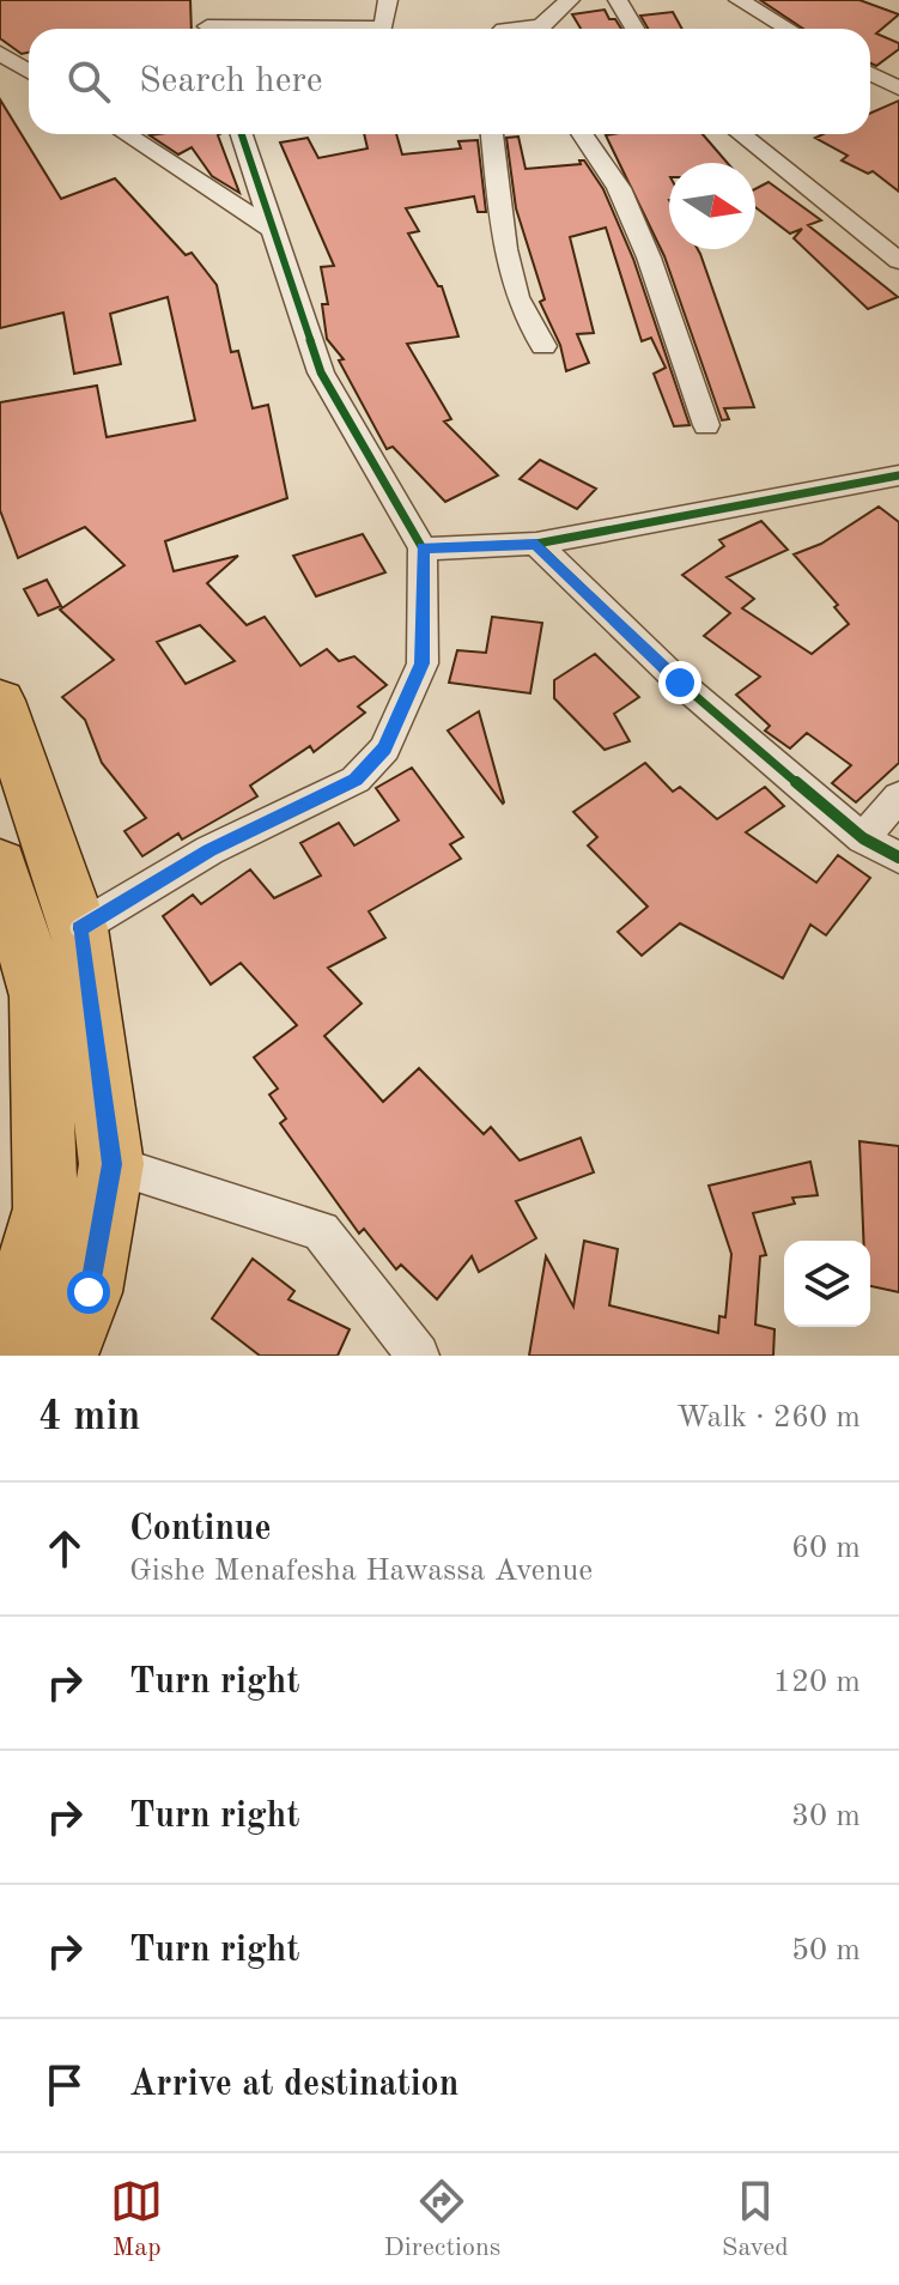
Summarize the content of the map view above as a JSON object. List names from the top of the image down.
{
  "north": "right",
  "page": {
    "search": "Search here",
    "heading": ["4 min", "Walk · 260 m"],
    "list": [
      ["Continue", "Gishe Menafesha Hawassa Avenue", "60 m"],
      ["Turn right", "120 m"],
      ["Turn right", "30 m"],
      ["Turn right", "50 m"],
      "Arrive at destination"
    ],
    "nav": ["Map", "Directions", "Saved"]
  }
}
